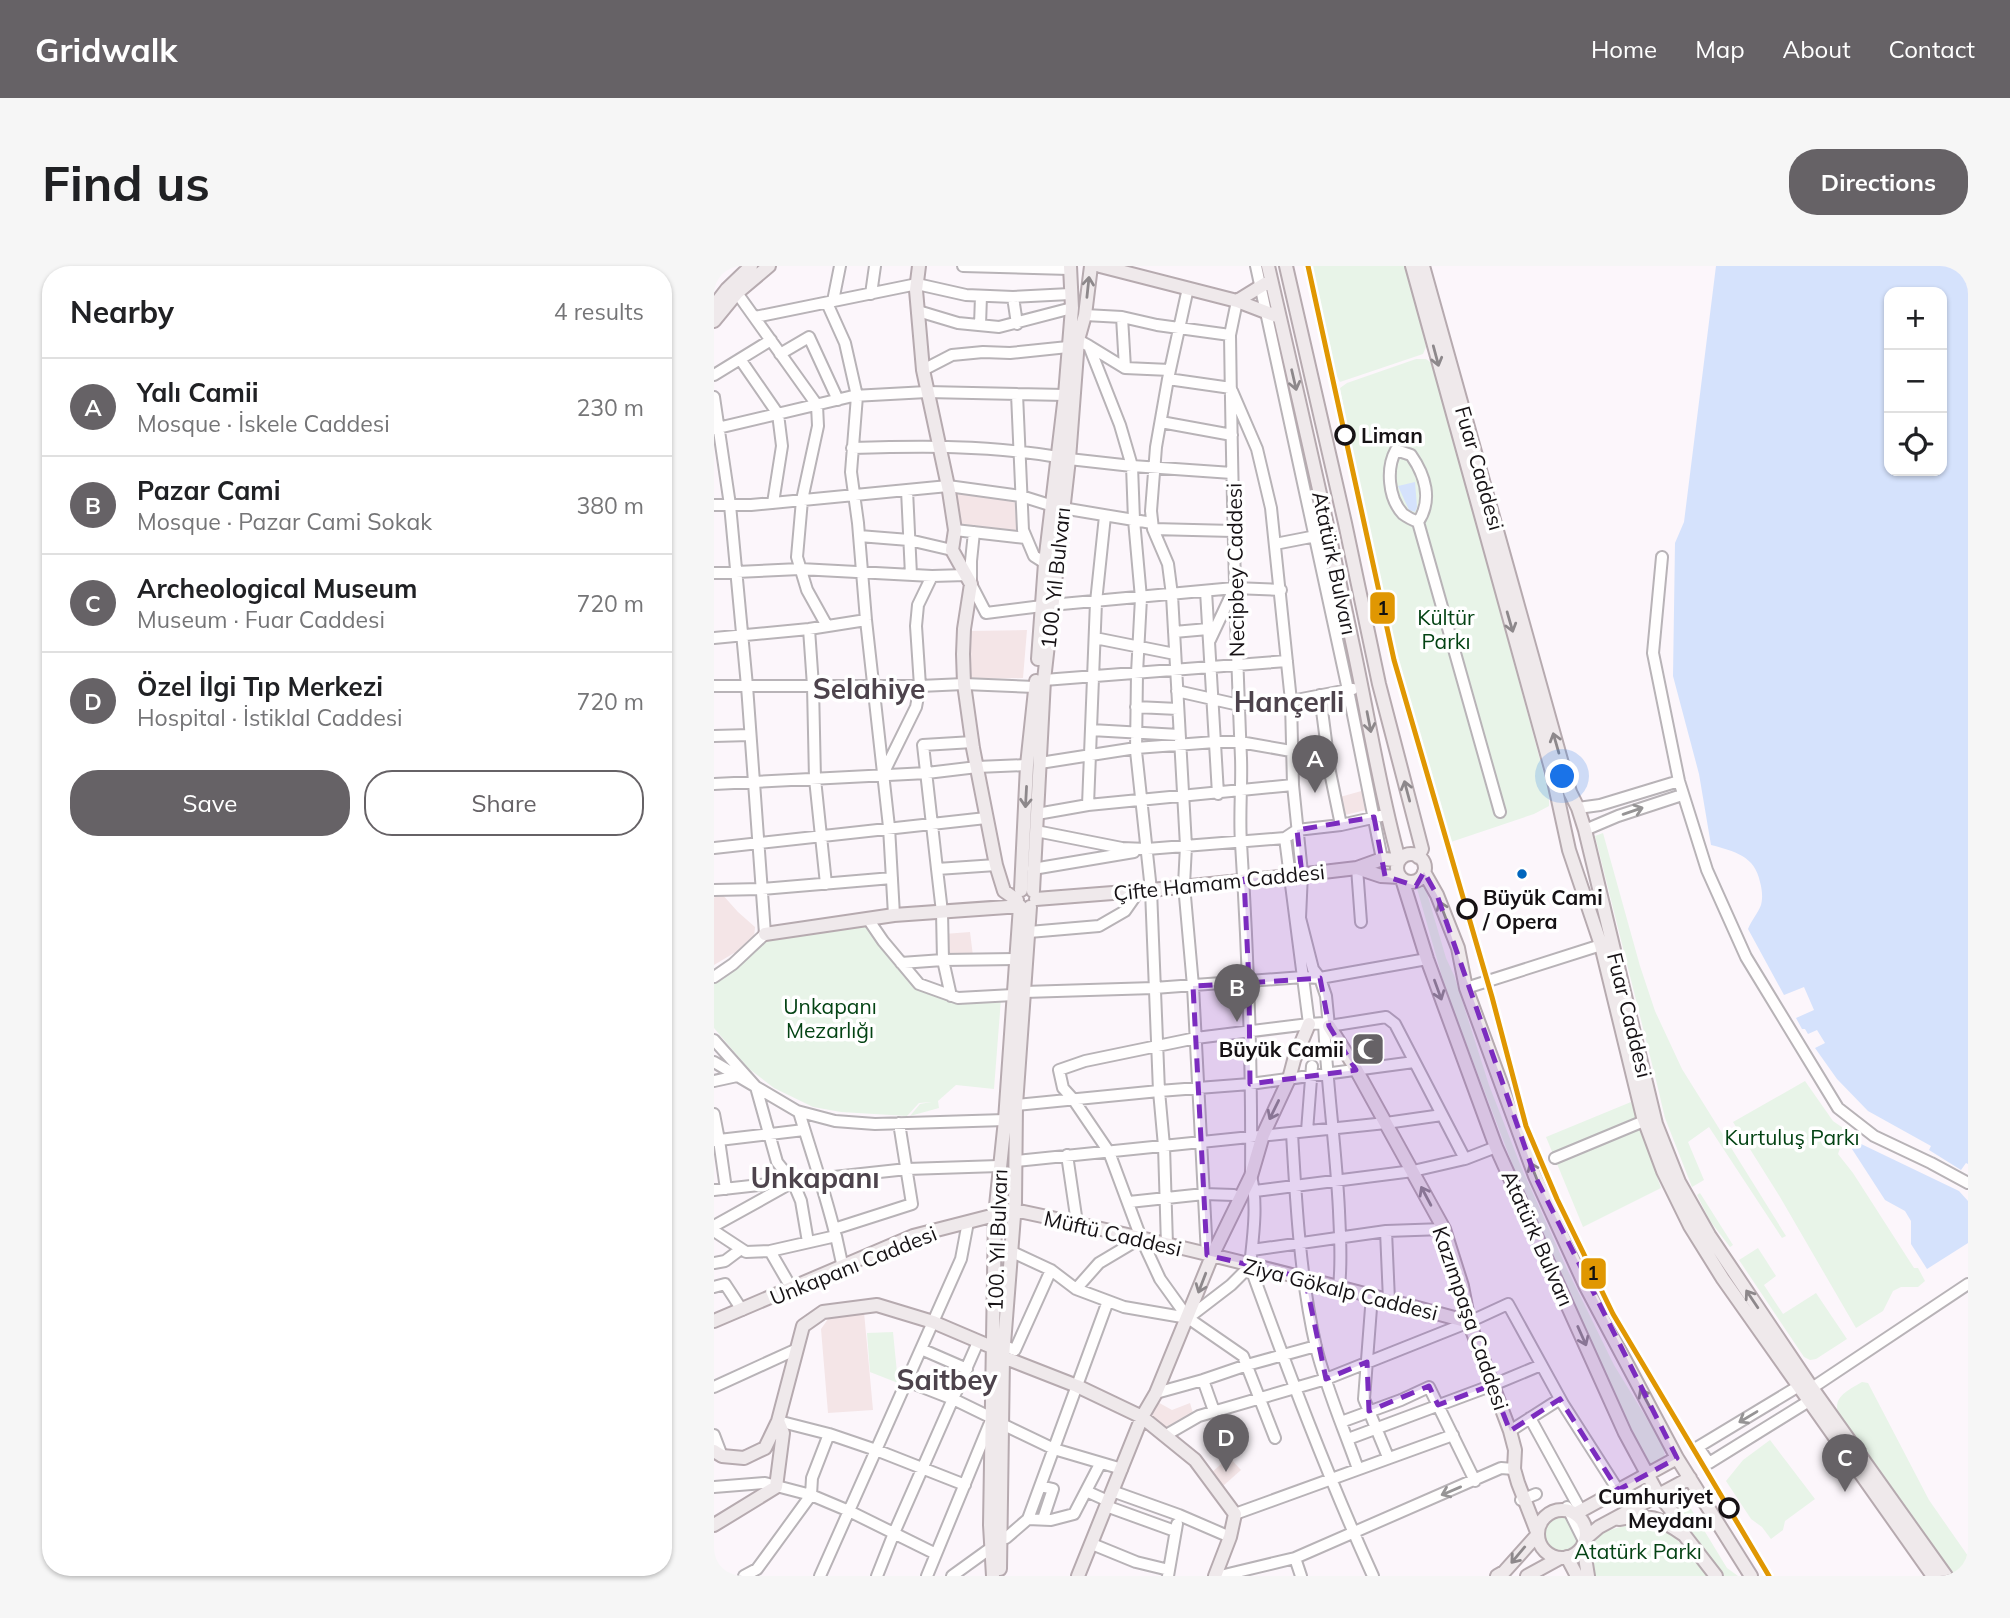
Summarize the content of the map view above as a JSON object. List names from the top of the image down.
{
  "streets": {
    "main road": [
      "Fuar Caddesi",
      "Atatürk Bulvarı",
      "100. Yıl Bulvarı",
      "Çifte Hamam Caddesi",
      "Müftü Caddesi",
      "Unkapanı Caddesi",
      "Ziya Gökalp Caddesi",
      "Kazımpaşa Caddesi"
    ],
    "street": ["Necipbey Caddesi"]
  },
  "crossings": [
    ["Atatürk Bulvarı", "Çifte Hamam Caddesi"],
    ["Necipbey Caddesi", "Çifte Hamam Caddesi"],
    ["100. Yıl Bulvarı", "Çifte Hamam Caddesi"],
    ["100. Yıl Bulvarı", "Müftü Caddesi"],
    ["100. Yıl Bulvarı", "Unkapanı Caddesi"],
    ["Müftü Caddesi", "Ziya Gökalp Caddesi"],
    ["Ziya Gökalp Caddesi", "Kazımpaşa Caddesi"]
  ],
  "districts": [
    "Selahiye",
    "Hançerli",
    "Unkapanı",
    "Saitbey"
  ],
  "parks": [
    "Kültür Parkı",
    "Unkapanı Mezarlığı",
    "Kurtuluş Parkı",
    "Atatürk Parkı"
  ],
  "places": {
    "other": ["Liman", "Büyük Cami / Opera", "Cumhuriyet Meydanı"],
    "mosque": ["Büyük Camii"]
  },
  "lines": ["transit line 1"],
  "page": {
    "header": "Gridwalk",
    "nav": [
      "Home",
      "Map",
      "About",
      "Contact"
    ],
    "buttons": [
      "Directions",
      ["Save", "Share"]
    ],
    "title": "Find us",
    "heading": ["Nearby", "4 results"],
    "map_buttons": ["+", "−"],
    "list": [
      {
        "mark": "A",
        "name": "Yalı Camii",
        "note": "Mosque · İskele Caddesi",
        "value": "230 m"
      },
      {
        "mark": "B",
        "name": "Pazar Cami",
        "note": "Mosque · Pazar Cami Sokak",
        "value": "380 m"
      },
      {
        "mark": "C",
        "name": "Archeological Museum",
        "note": "Museum · Fuar Caddesi",
        "value": "720 m"
      },
      {
        "mark": "D",
        "name": "Özel İlgi Tıp Merkezi",
        "note": "Hospital · İstiklal Caddesi",
        "value": "720 m"
      }
    ],
    "pins": [
      "A",
      "B",
      "D",
      "C"
    ]
  }
}
